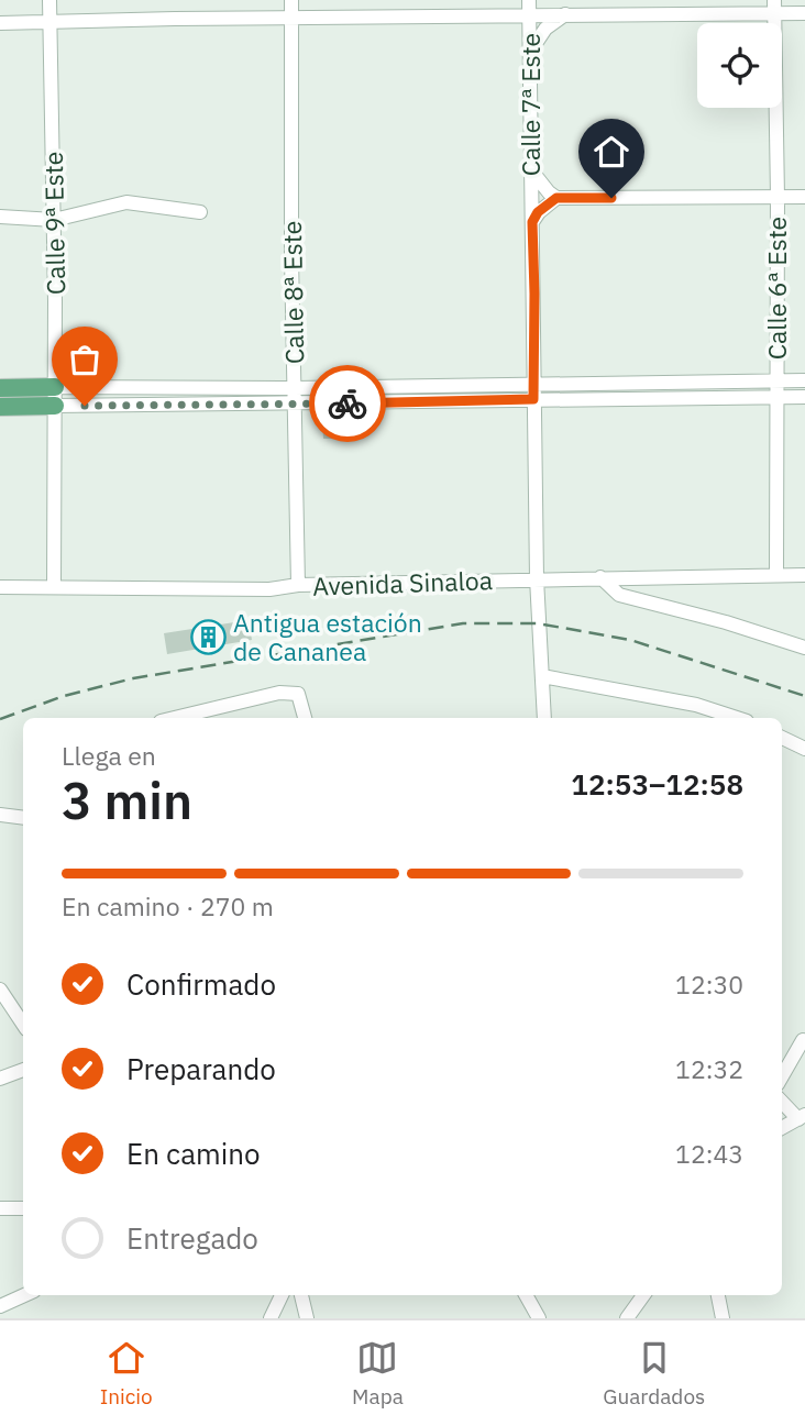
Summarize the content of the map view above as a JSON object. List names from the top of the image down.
{
  "streets": {
    "street": [
      "Calle 7ª Este",
      "Calle 9ª Este",
      "Calle 6ª Este",
      "Calle 8ª Este",
      "Avenida Sinaloa"
    ]
  },
  "crossings": [
    ["Calle 7ª Este", "Avenida Sinaloa"],
    ["Calle 9ª Este", "Avenida Sinaloa"],
    ["Calle 6ª Este", "Avenida Sinaloa"],
    ["Calle 8ª Este", "Avenida Sinaloa"]
  ],
  "places": {
    "building": ["Antigua estación de Cananea"]
  },
  "page": {
    "heading": ["3 min", "Llega en", "12:53–12:58"],
    "bar": "En camino · 270 m",
    "list": [
      ["Confirmado", "12:30"],
      ["Preparando", "12:32"],
      ["En camino", "12:43"],
      "Entregado"
    ],
    "tabs": ["Inicio", "Mapa", "Guardados"]
  }
}
